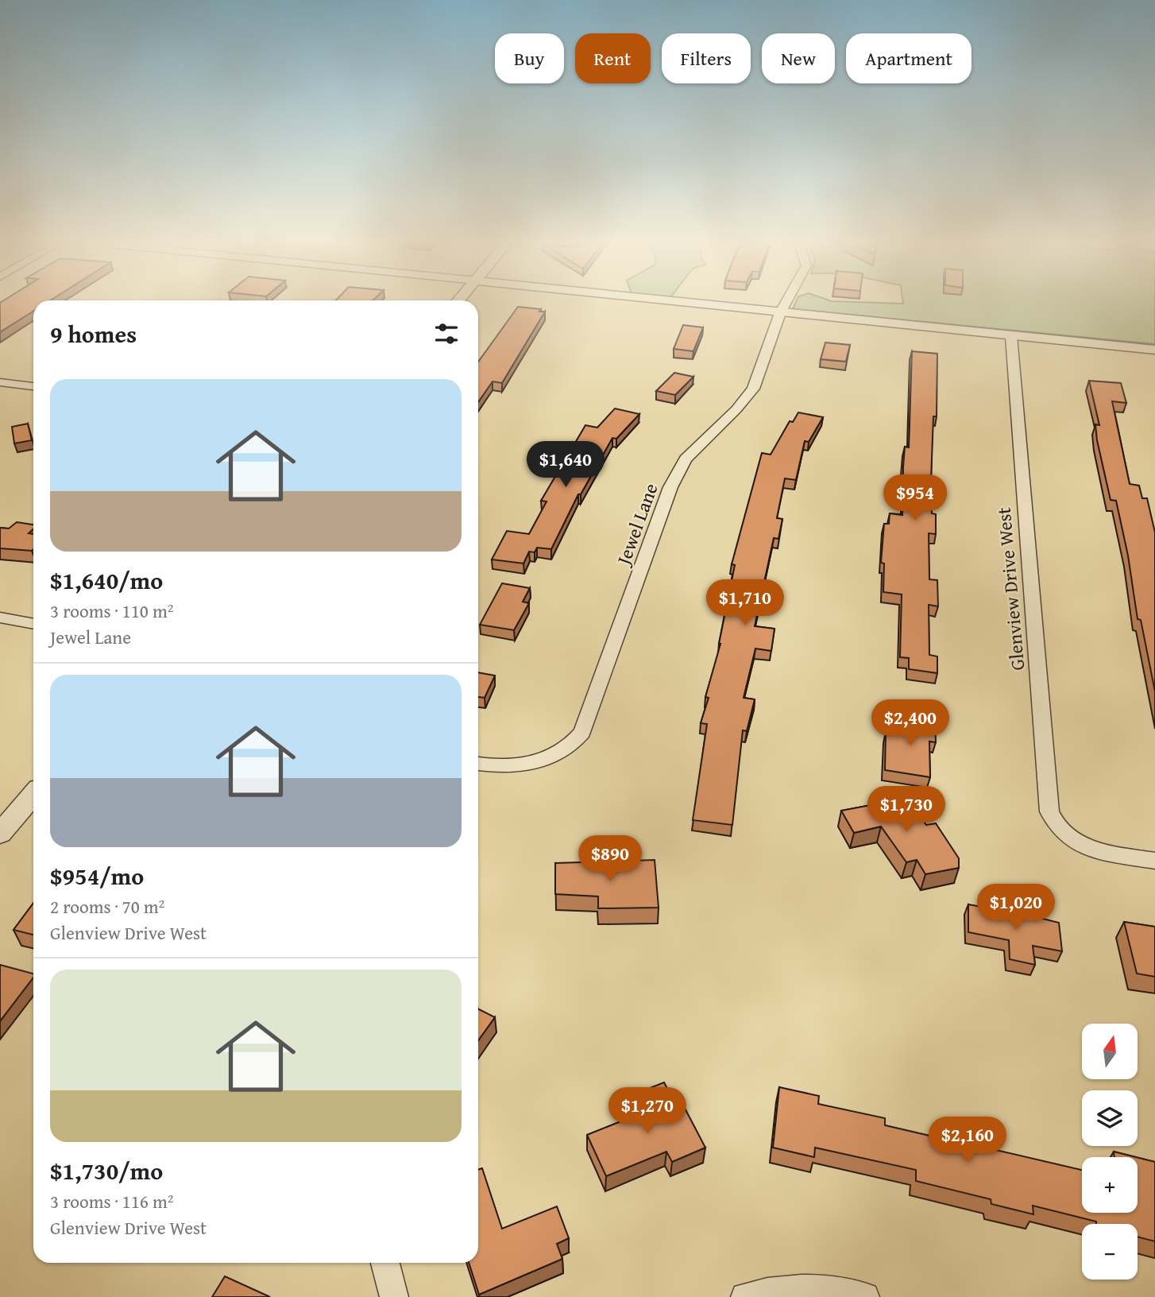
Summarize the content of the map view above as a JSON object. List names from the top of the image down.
{
  "streets": {
    "street": ["Jewel Lane", "Glenview Drive West"]
  },
  "north": "top",
  "page": {
    "chip": [
      "Buy",
      "Rent",
      "Filters",
      "New",
      "Apartment"
    ],
    "heading": "9 homes",
    "list": [
      {
        "name": "$1,640/mo",
        "note": "3 rooms · 110 m² · Jewel Lane"
      },
      {
        "name": "$954/mo",
        "note": "2 rooms · 70 m² · Glenview Drive West"
      },
      {
        "name": "$1,730/mo",
        "note": "3 rooms · 116 m² · Glenview Drive West"
      }
    ],
    "price": [
      "$1,640",
      "$954",
      "$1,710",
      "$2,400",
      "$1,730",
      "$890",
      "$1,020",
      "$1,270",
      "$2,160"
    ],
    "map_buttons": ["+", "−"]
  }
}
